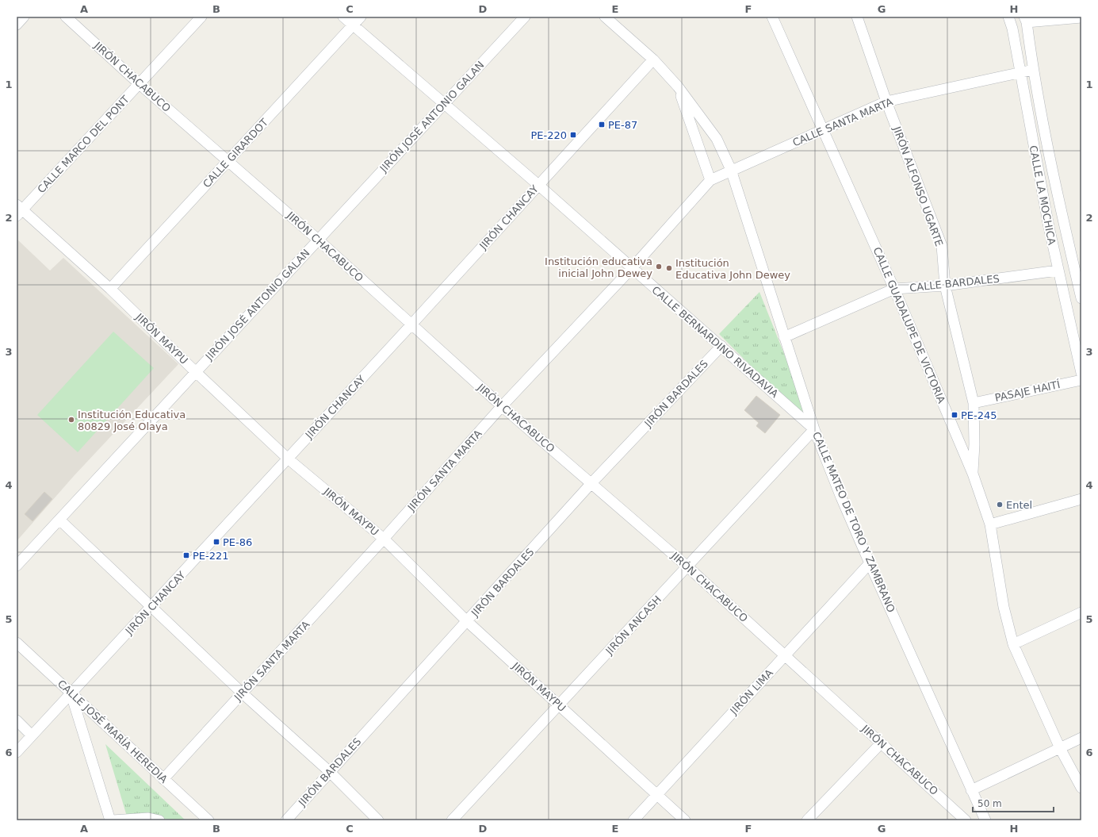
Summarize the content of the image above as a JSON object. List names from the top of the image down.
{
  "streets": {
    "street": [
      "JIRÓN CHACABUCO",
      "JIRÓN JOSÉ ANTONIO GALAN",
      "CALLE SANTA MARTA",
      "CALLE MARCO DEL PONT",
      "CALLE GIRARDOT",
      "JIRÓN ALFONSO UGARTE",
      "CALLE LA MOCHICA",
      "JIRÓN CHANCAY",
      "CALLE BARDALES",
      "CALLE GUADALUPE DE VICTORIA",
      "JIRÓN MAYPU",
      "CALLE BERNARDINO RIVADAVIA",
      "PASAJE HAITÍ",
      "JIRÓN BARDALES",
      "JIRÓN SANTA MARTA",
      "CALLE MATEO DE TORO Y ZAMBRANO",
      "JIRÓN ANCASH",
      "JIRÓN LIMA",
      "CALLE JOSÉ MARÍA HEREDIA"
    ]
  },
  "crossings": [
    ["JIRÓN CHACABUCO", "JIRÓN JOSÉ ANTONIO GALAN"],
    ["JIRÓN CHACABUCO", "CALLE MARCO DEL PONT"],
    ["JIRÓN CHACABUCO", "CALLE GIRARDOT"],
    ["JIRÓN CHACABUCO", "JIRÓN CHANCAY"],
    ["JIRÓN CHACABUCO", "JIRÓN BARDALES"],
    ["JIRÓN CHACABUCO", "JIRÓN SANTA MARTA"],
    ["JIRÓN CHACABUCO", "JIRÓN ANCASH"],
    ["JIRÓN CHACABUCO", "JIRÓN LIMA"],
    ["JIRÓN JOSÉ ANTONIO GALAN", "JIRÓN MAYPU"],
    ["JIRÓN JOSÉ ANTONIO GALAN", "CALLE BERNARDINO RIVADAVIA"],
    ["CALLE SANTA MARTA", "JIRÓN ALFONSO UGARTE"],
    ["CALLE SANTA MARTA", "CALLE LA MOCHICA"],
    ["CALLE SANTA MARTA", "CALLE GUADALUPE DE VICTORIA"],
    ["CALLE SANTA MARTA", "JIRÓN SANTA MARTA"],
    ["CALLE SANTA MARTA", "CALLE MATEO DE TORO Y ZAMBRANO"],
    ["CALLE MARCO DEL PONT", "JIRÓN MAYPU"],
    ["CALLE GIRARDOT", "JIRÓN MAYPU"],
    ["CALLE GIRARDOT", "CALLE BERNARDINO RIVADAVIA"],
    ["JIRÓN ALFONSO UGARTE", "CALLE BARDALES"],
    ["JIRÓN ALFONSO UGARTE", "CALLE GUADALUPE DE VICTORIA"],
    ["JIRÓN ALFONSO UGARTE", "PASAJE HAITÍ"],
    ["CALLE LA MOCHICA", "CALLE BARDALES"],
    ["JIRÓN CHANCAY", "JIRÓN MAYPU"],
    ["JIRÓN CHANCAY", "CALLE BERNARDINO RIVADAVIA"],
    ["JIRÓN CHANCAY", "CALLE MATEO DE TORO Y ZAMBRANO"],
    ["JIRÓN CHANCAY", "CALLE JOSÉ MARÍA HEREDIA"],
    ["CALLE BARDALES", "CALLE GUADALUPE DE VICTORIA"],
    ["CALLE BARDALES", "CALLE MATEO DE TORO Y ZAMBRANO"],
    ["JIRÓN MAYPU", "JIRÓN BARDALES"],
    ["JIRÓN MAYPU", "JIRÓN SANTA MARTA"],
    ["JIRÓN MAYPU", "JIRÓN ANCASH"],
    ["JIRÓN MAYPU", "JIRÓN LIMA"],
    ["CALLE BERNARDINO RIVADAVIA", "JIRÓN BARDALES"],
    ["CALLE BERNARDINO RIVADAVIA", "JIRÓN SANTA MARTA"],
    ["CALLE BERNARDINO RIVADAVIA", "CALLE MATEO DE TORO Y ZAMBRANO"],
    ["CALLE BERNARDINO RIVADAVIA", "JIRÓN ANCASH"],
    ["JIRÓN SANTA MARTA", "CALLE MATEO DE TORO Y ZAMBRANO"],
    ["JIRÓN SANTA MARTA", "CALLE JOSÉ MARÍA HEREDIA"],
    ["CALLE MATEO DE TORO Y ZAMBRANO", "JIRÓN ANCASH"],
    ["CALLE MATEO DE TORO Y ZAMBRANO", "JIRÓN LIMA"]
  ],
  "places": {
    "transit": [
      "PE-87",
      "PE-220",
      "PE-245",
      "PE-86",
      "PE-221"
    ],
    "other": [
      "Institución educativa inicial John Dewey",
      "Institución Educativa John Dewey",
      "Institución Educativa 80829 José Olaya",
      "Entel"
    ]
  },
  "scale_bar": "50 m",
  "grid": {
    "columns": [
      "A",
      "B",
      "C",
      "D",
      "E",
      "F",
      "G",
      "H"
    ],
    "rows": [
      "1",
      "2",
      "3",
      "4",
      "5",
      "6"
    ]
  }
}
